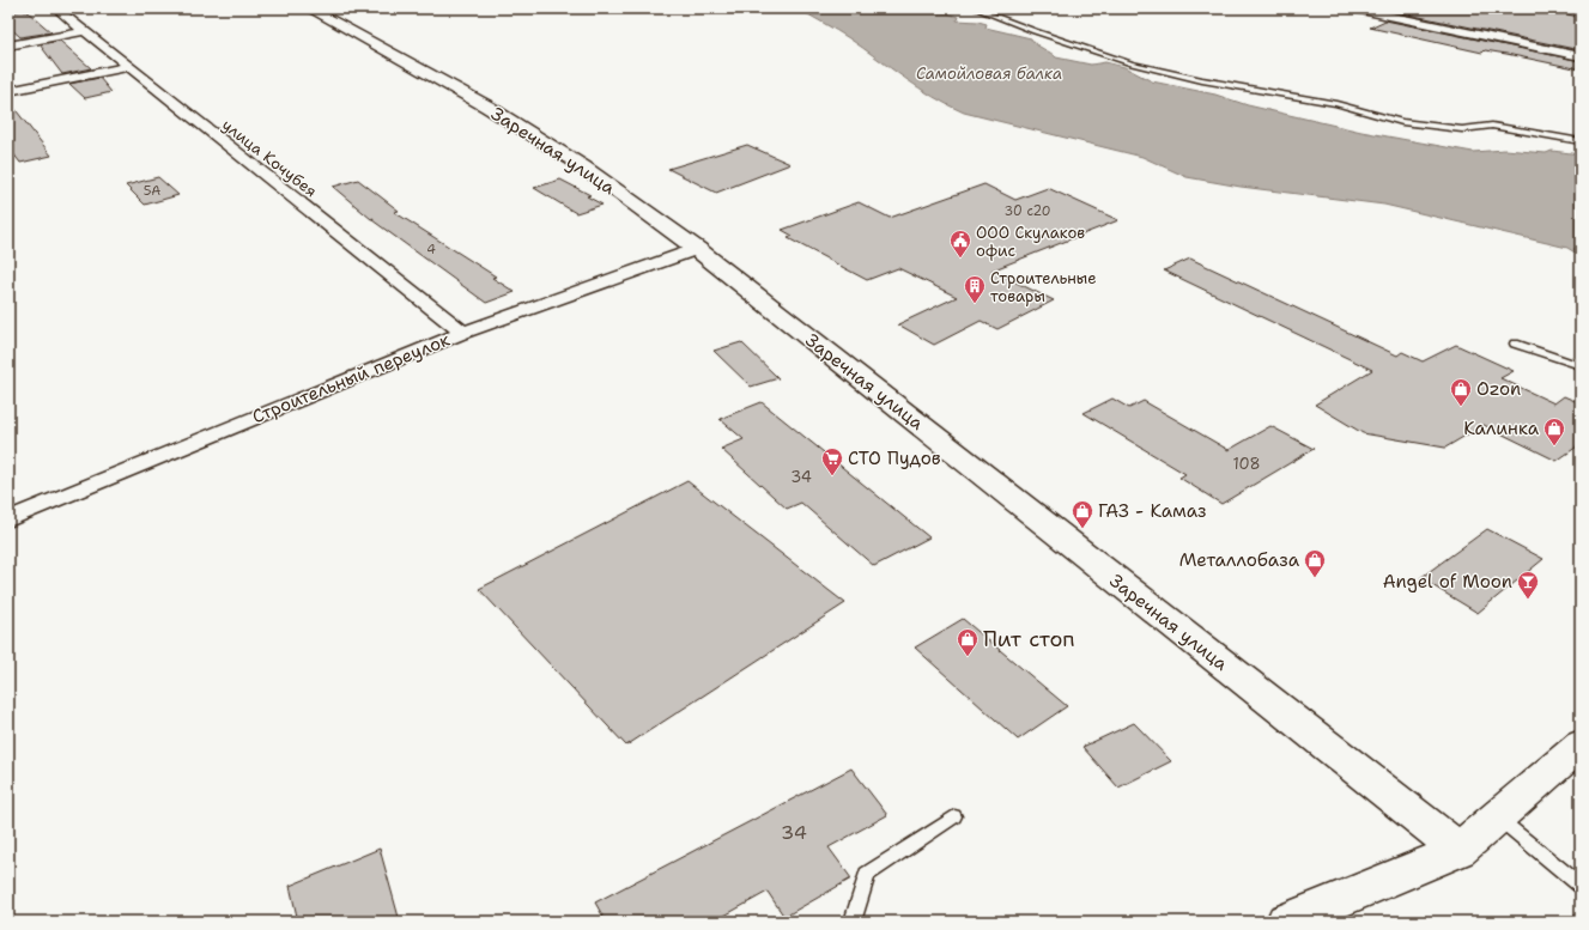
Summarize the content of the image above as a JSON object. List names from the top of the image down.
{
  "streets": {
    "main road": ["Заречная улица"],
    "street": ["улица Кочубея", "Строительный переулок"]
  },
  "crossings": [
    ["Заречная улица", "Строительный переулок"],
    ["улица Кочубея", "Строительный переулок"]
  ],
  "water": ["Самойловая балка"],
  "places": {
    "public building": ["ООО Скулаков офис"],
    "building": ["Строительные товары"],
    "shop": [
      "Ozon",
      "Калинка",
      "ГАЗ - Камаз",
      "Металлобаза",
      "Пит стоп"
    ],
    "supermarket": ["СТО Пудов"],
    "bar": ["Angel of Moon"]
  },
  "house_numbers": [
    "5А",
    "30 с20",
    "4",
    "108",
    "34",
    "34"
  ]
}
